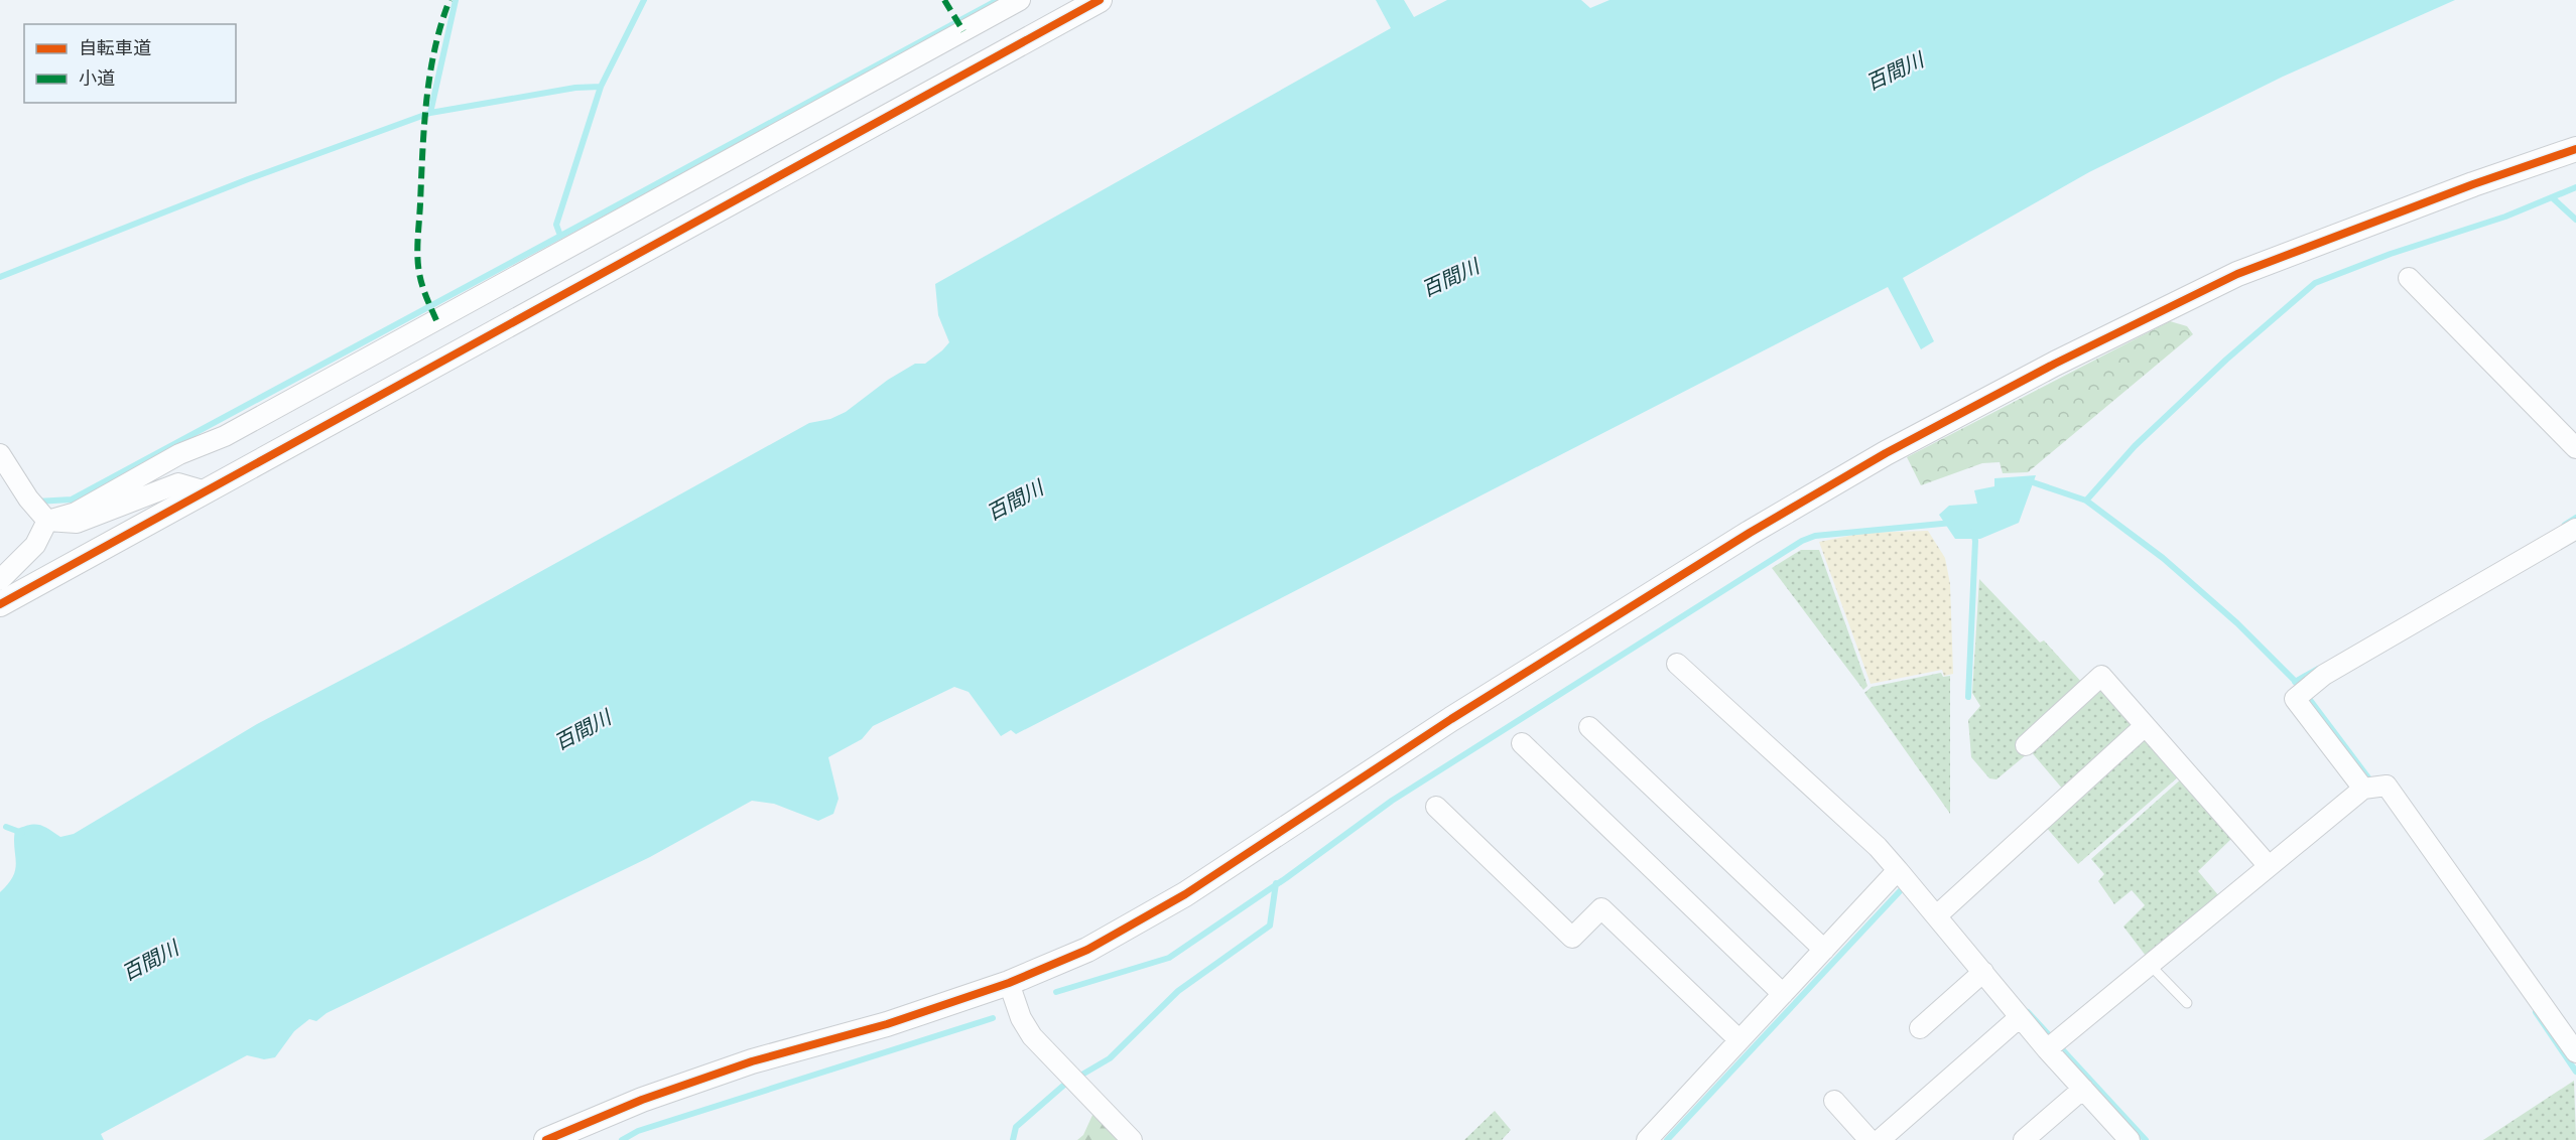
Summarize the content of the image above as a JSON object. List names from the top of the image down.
{
  "water": ["百間川"],
  "legend": ["自転車道", "小道"]
}
